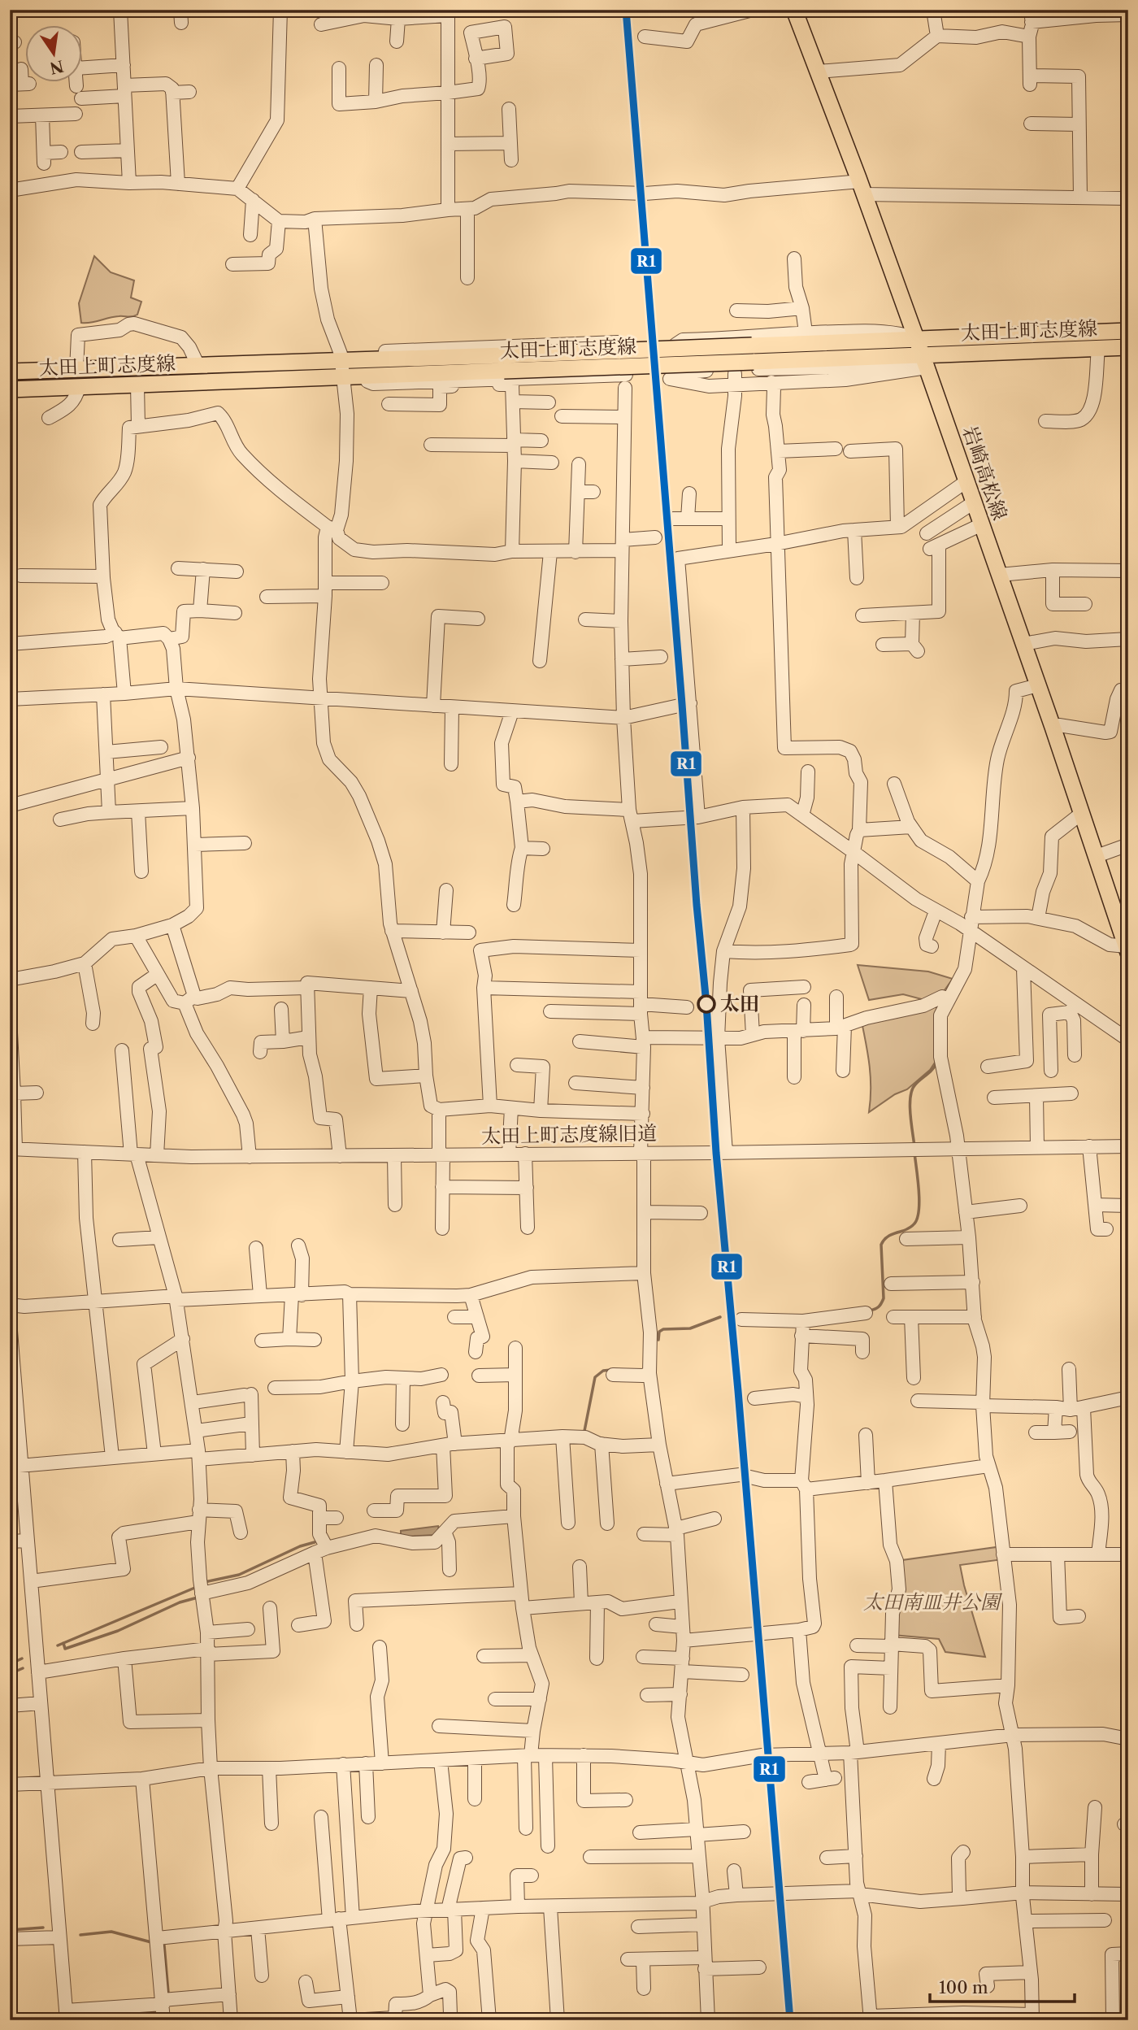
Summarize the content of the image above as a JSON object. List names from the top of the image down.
{
  "streets": {
    "main road": ["太田上町志度線", "岩崎高松線"],
    "street": ["太田上町志度線旧道"]
  },
  "crossings": [
    ["太田上町志度線", "岩崎高松線"]
  ],
  "parks": ["太田南皿井公園"],
  "places": ["太田"],
  "lines": ["transit line R1"],
  "scale_bar": "100 m",
  "north": "bottom"
}
